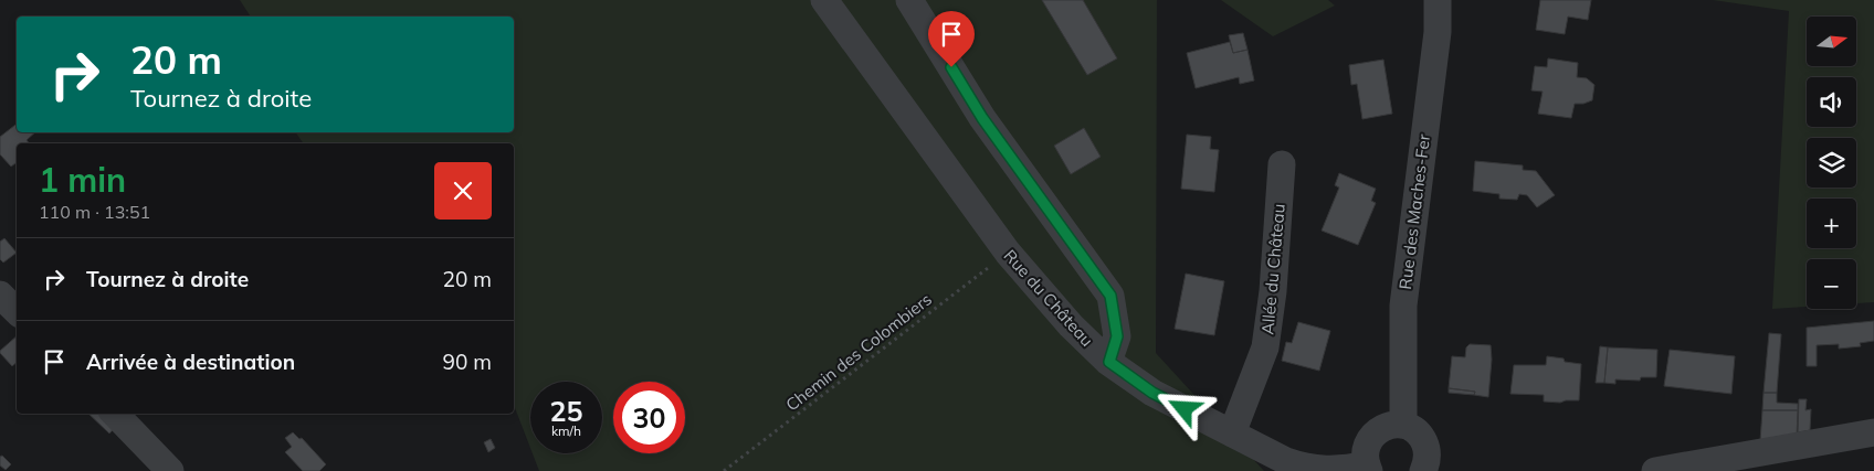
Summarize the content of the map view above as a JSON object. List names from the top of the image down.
{
  "streets": {
    "street": ["Rue des Maches-Fer", "Allée du Château", "Rue du Château"],
    "path": ["Chemin des Colombiers"]
  },
  "crossings": [
    ["Rue des Maches-Fer", "Rue du Château"],
    ["Allée du Château", "Rue du Château"],
    ["Rue du Château", "Chemin des Colombiers"]
  ],
  "north": "right",
  "page": {
    "map_buttons": ["+", "−"],
    "turn": ["20 m", "Tournez à droite"],
    "heading": ["1 min", "110 m · 13:51"],
    "list": [
      {
        "name": "Tournez à droite",
        "value": "20 m"
      },
      {
        "name": "Arrivée à destination",
        "value": "90 m"
      }
    ],
    "speed": "25 km/h",
    "limit": "30"
  }
}
